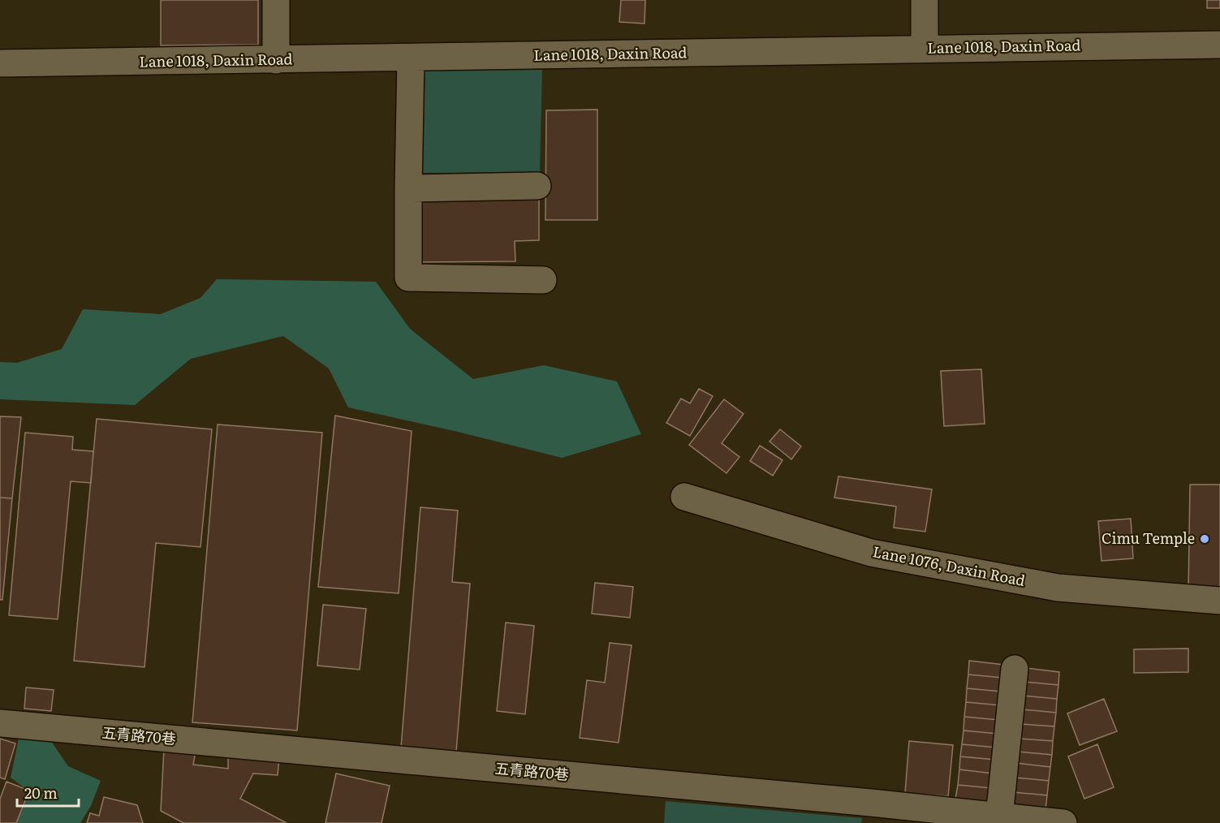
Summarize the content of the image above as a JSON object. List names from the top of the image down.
{
  "streets": {
    "street": ["Lane 1018, Daxin Road", "Lane 1076, Daxin Road", "五青路70巷"]
  },
  "places": ["Cimu Temple"],
  "scale_bar": "20 m"
}
